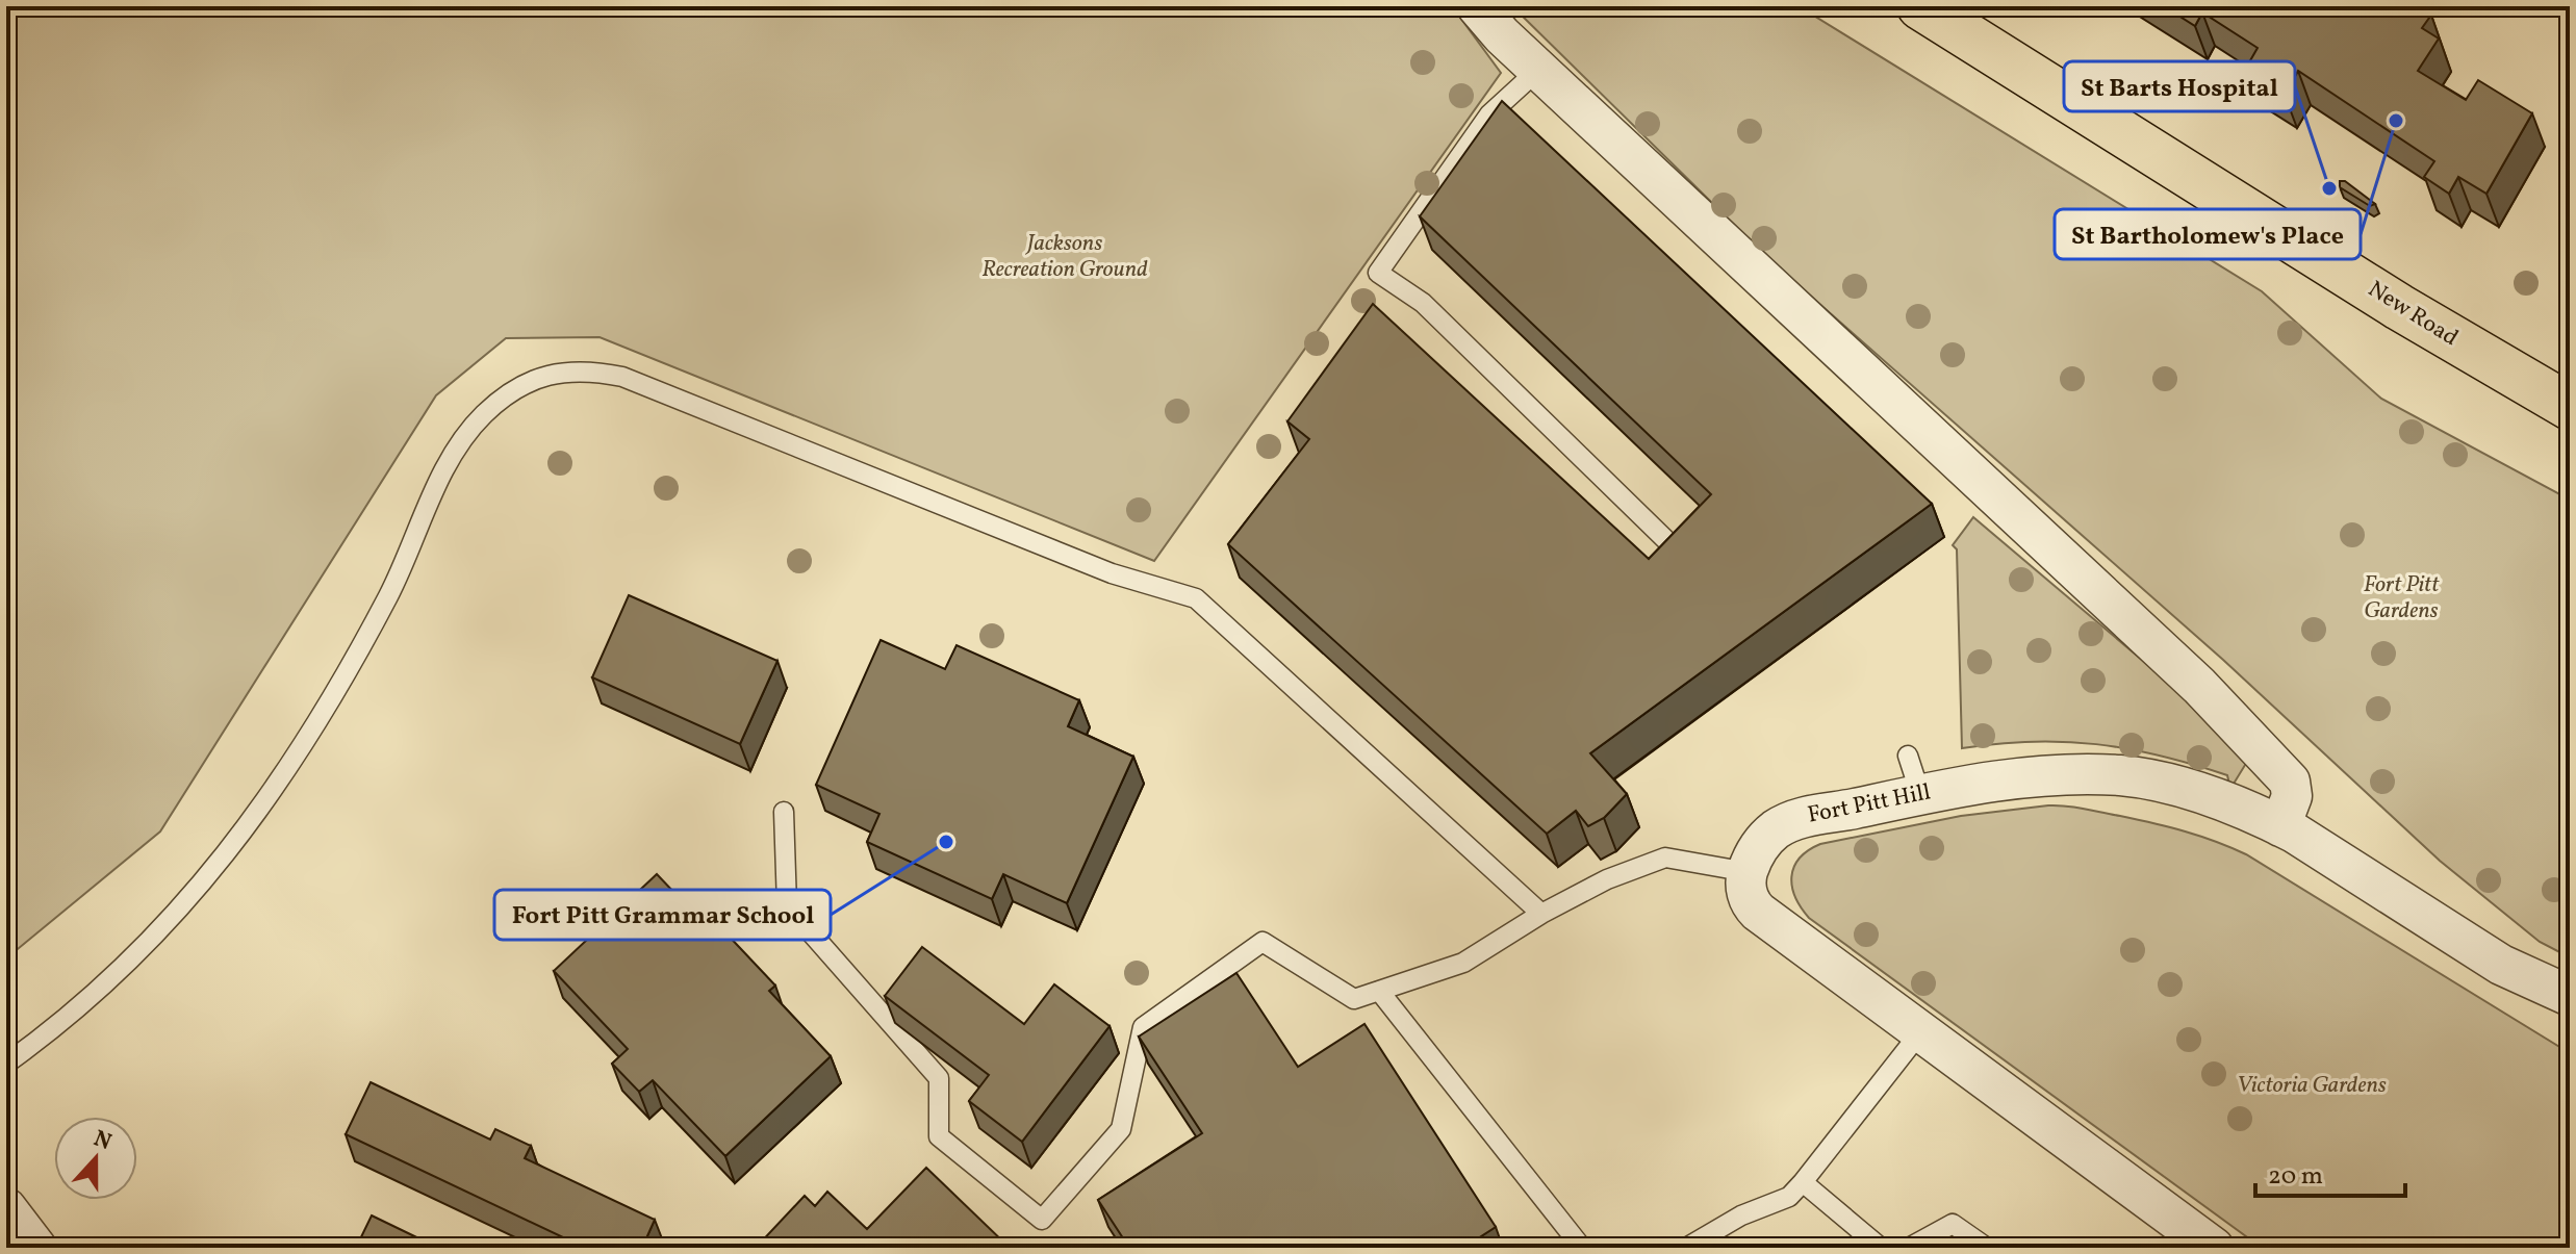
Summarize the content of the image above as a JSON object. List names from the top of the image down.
{
  "streets": {
    "main road": ["New Road"],
    "street": ["Fort Pitt Hill"]
  },
  "parks": ["Jacksons Recreation Ground", "Fort Pitt Gardens", "Victoria Gardens"],
  "places": ["St Bartholomew's Place", "St Barts Hospital", "Fort Pitt Grammar School"],
  "scale_bar": "20 m",
  "north": "top"
}
